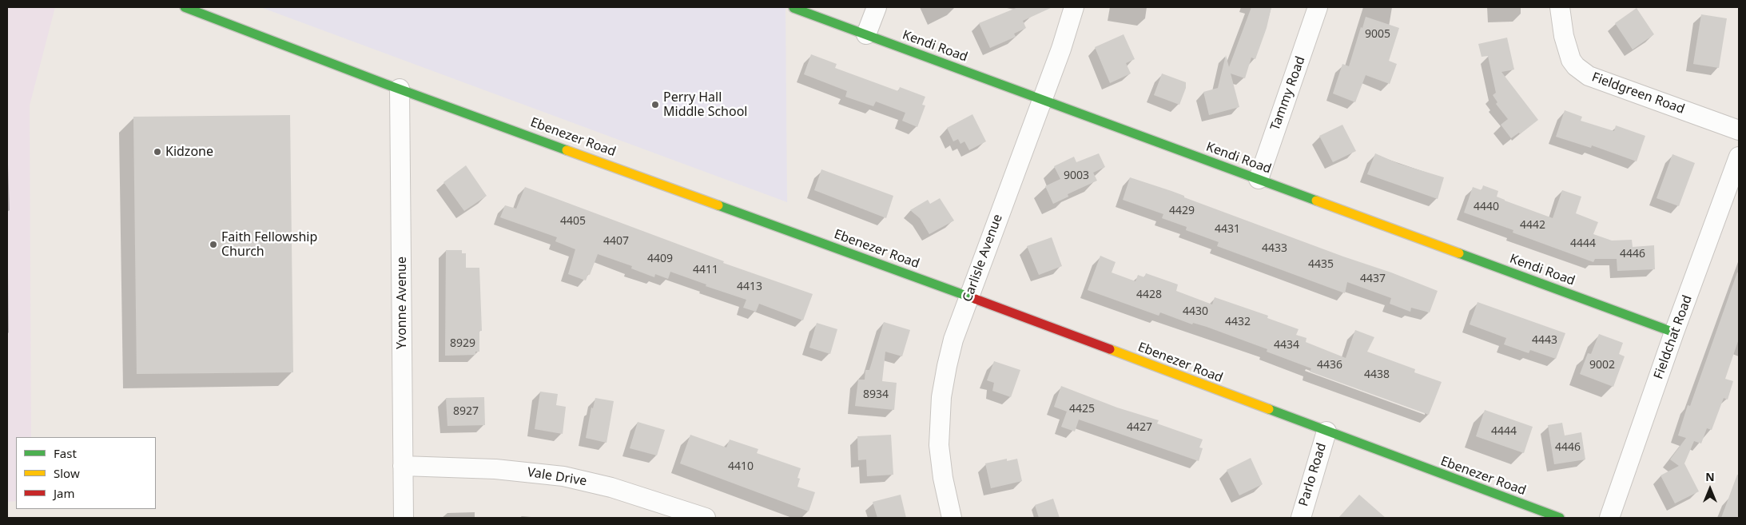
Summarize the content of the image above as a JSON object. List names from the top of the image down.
{
  "streets": {
    "street": [
      "Kendi Road",
      "Tammy Road",
      "Fieldgreen Road",
      "Ebenezer Road",
      "Carlisle Avenue",
      "Yvonne Avenue",
      "Fieldchat Road",
      "Parlo Road",
      "Vale Drive"
    ]
  },
  "crossings": [
    ["Kendi Road", "Tammy Road"],
    ["Kendi Road", "Carlisle Avenue"],
    ["Kendi Road", "Fieldchat Road"],
    ["Ebenezer Road", "Carlisle Avenue"],
    ["Ebenezer Road", "Yvonne Avenue"],
    ["Ebenezer Road", "Parlo Road"],
    ["Yvonne Avenue", "Vale Drive"]
  ],
  "places": ["Perry Hall Middle School", "Kidzone", "Faith Fellowship Church"],
  "house_numbers": [
    "9005",
    "9003",
    "4440",
    "4429",
    "4405",
    "4442",
    "4431",
    "4407",
    "4444",
    "4433",
    "4446",
    "4409",
    "4435",
    "4411",
    "4437",
    "4413",
    "4428",
    "4430",
    "4432",
    "4443",
    "8929",
    "4434",
    "4436",
    "9002",
    "4438",
    "8934",
    "4425",
    "8927",
    "4427",
    "4444",
    "4446",
    "4410"
  ],
  "legend": ["Fast", "Slow", "Jam"],
  "north": "top"
}
